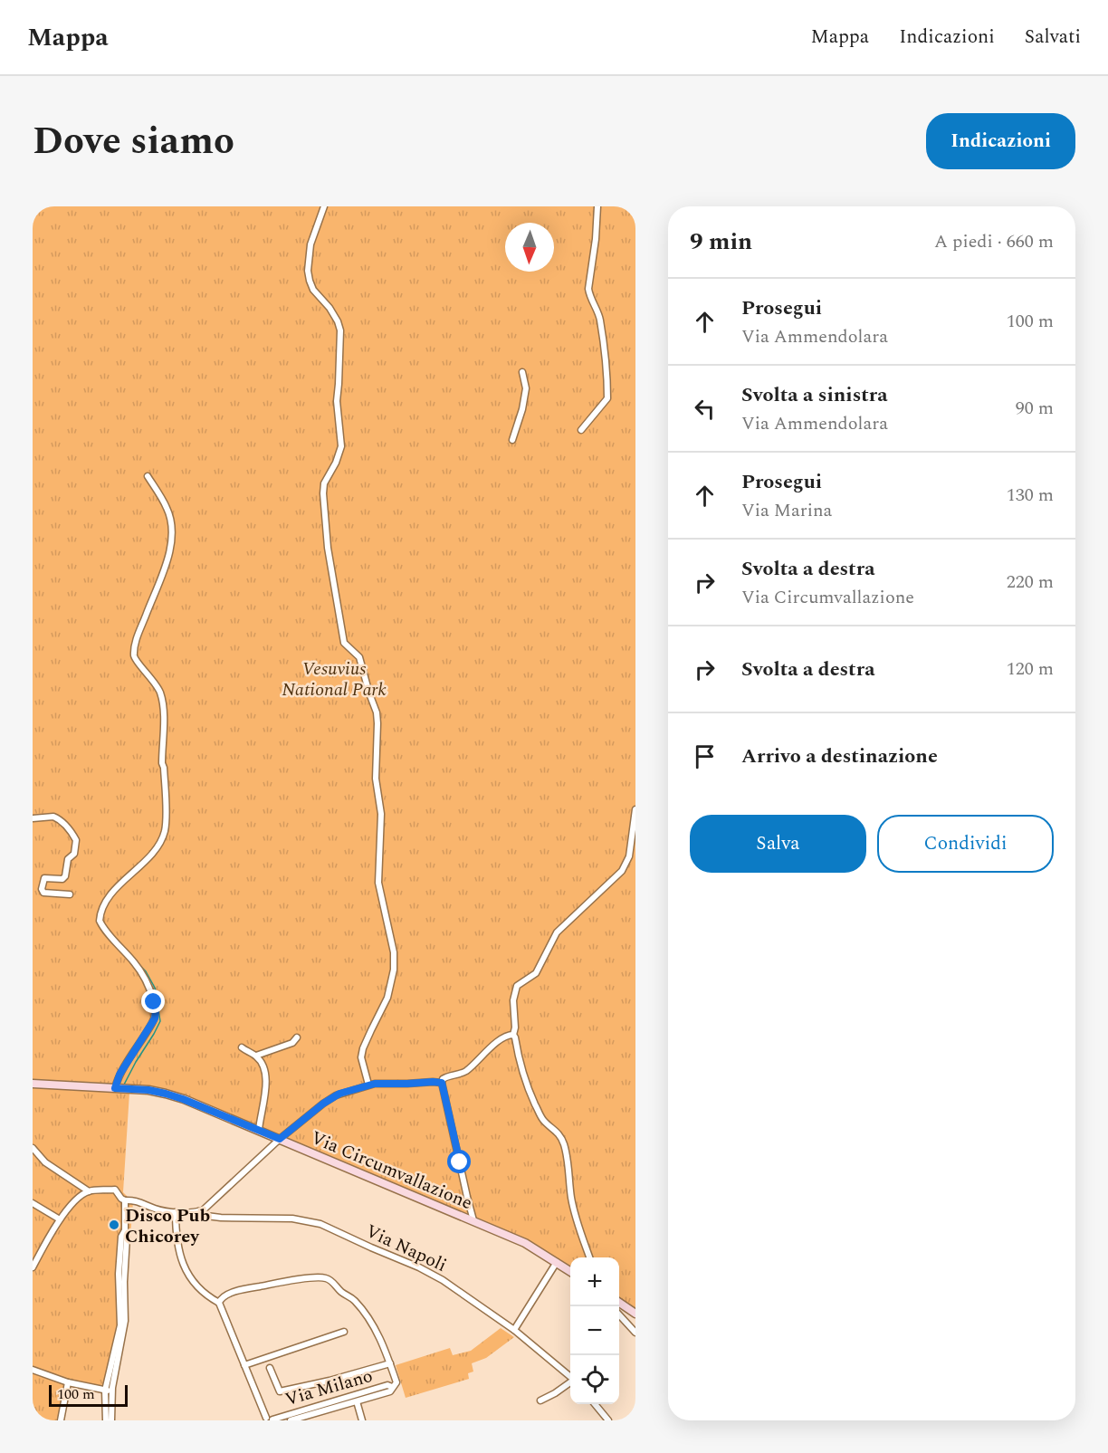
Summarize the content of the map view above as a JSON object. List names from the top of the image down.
{
  "streets": {
    "main road": ["Via Circumvallazione"],
    "street": ["Via Napoli", "Via Milano"]
  },
  "parks": ["Vesuvius National Park"],
  "places": ["Disco Pub Chicorey"],
  "scale_bar": "100 m",
  "north": "bottom",
  "page": {
    "header": "Mappa",
    "nav": ["Mappa", "Indicazioni", "Salvati"],
    "title": "Dove siamo",
    "buttons": [
      "Indicazioni",
      ["Salva", "Condividi"]
    ],
    "heading": ["9 min", "A piedi · 660 m"],
    "list": [
      ["Prosegui", "Via Ammendolara", "100 m"],
      ["Svolta a sinistra", "Via Ammendolara", "90 m"],
      ["Prosegui", "Via Marina", "130 m"],
      ["Svolta a destra", "Via Circumvallazione", "220 m"],
      ["Svolta a destra", "120 m"],
      "Arrivo a destinazione"
    ],
    "map_buttons": ["+", "−"],
    "scale": "100 m"
  }
}
